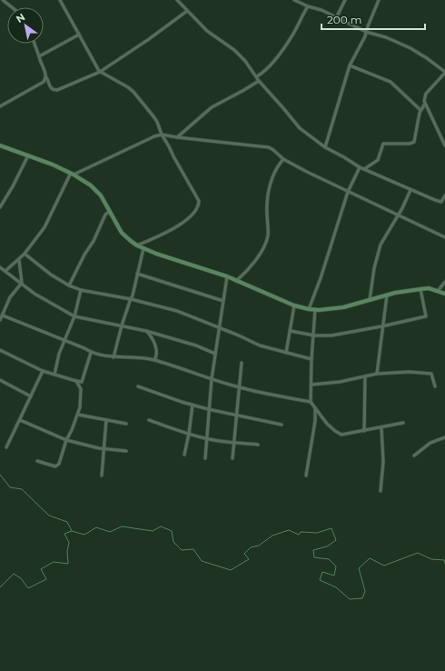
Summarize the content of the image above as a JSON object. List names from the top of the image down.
{
  "scale_bar": "200 m",
  "north": "top left"
}
